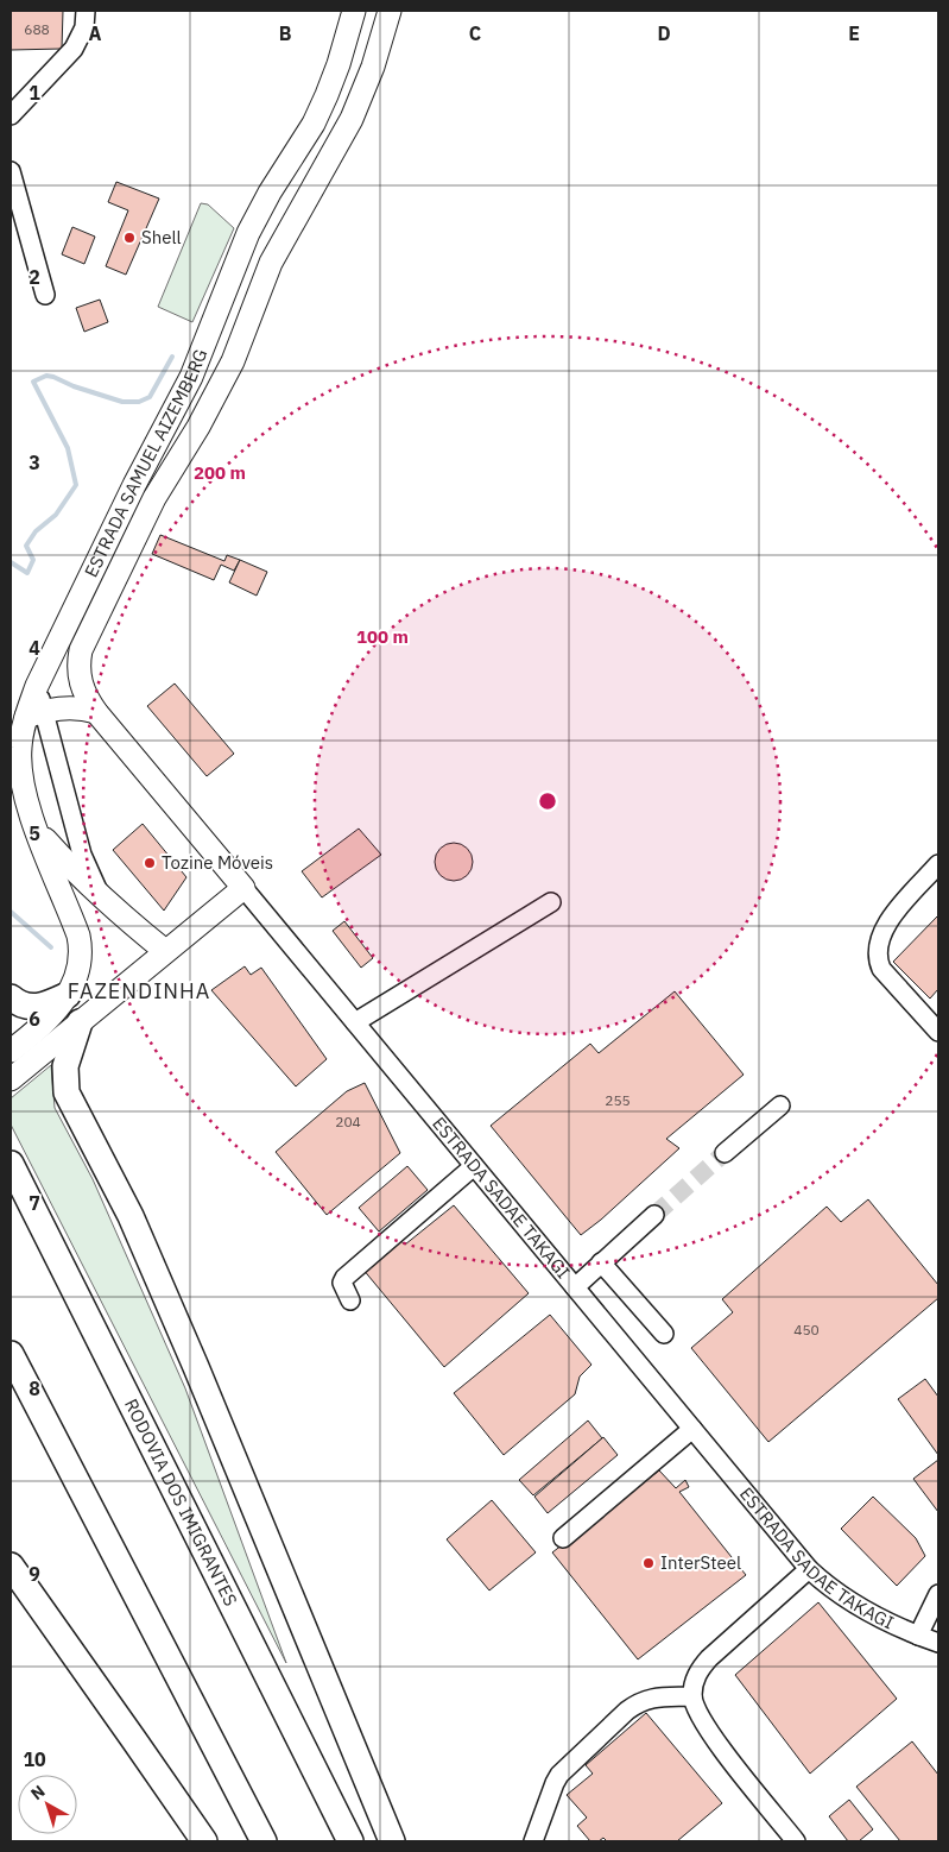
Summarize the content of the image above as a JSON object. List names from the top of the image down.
{
  "streets": {
    "highway": ["RODOVIA DOS IMIGRANTES"],
    "main road": ["ESTRADA SAMUEL AIZEMBERG", "ESTRADA SADAE TAKAGI"]
  },
  "crossings": [
    ["ESTRADA SAMUEL AIZEMBERG", "ESTRADA SADAE TAKAGI"]
  ],
  "districts": ["FAZENDINHA"],
  "places": ["Shell", "Tozine Móveis", "InterSteel"],
  "house_numbers": [
    "688",
    "255",
    "204",
    "450"
  ],
  "north": "top left",
  "grid": {
    "columns": [
      "A",
      "B",
      "C",
      "D",
      "E"
    ],
    "rows": [
      "1",
      "2",
      "3",
      "4",
      "5",
      "6",
      "7",
      "8",
      "9",
      "10"
    ]
  },
  "rings": ["200 m", "100 m"]
}
